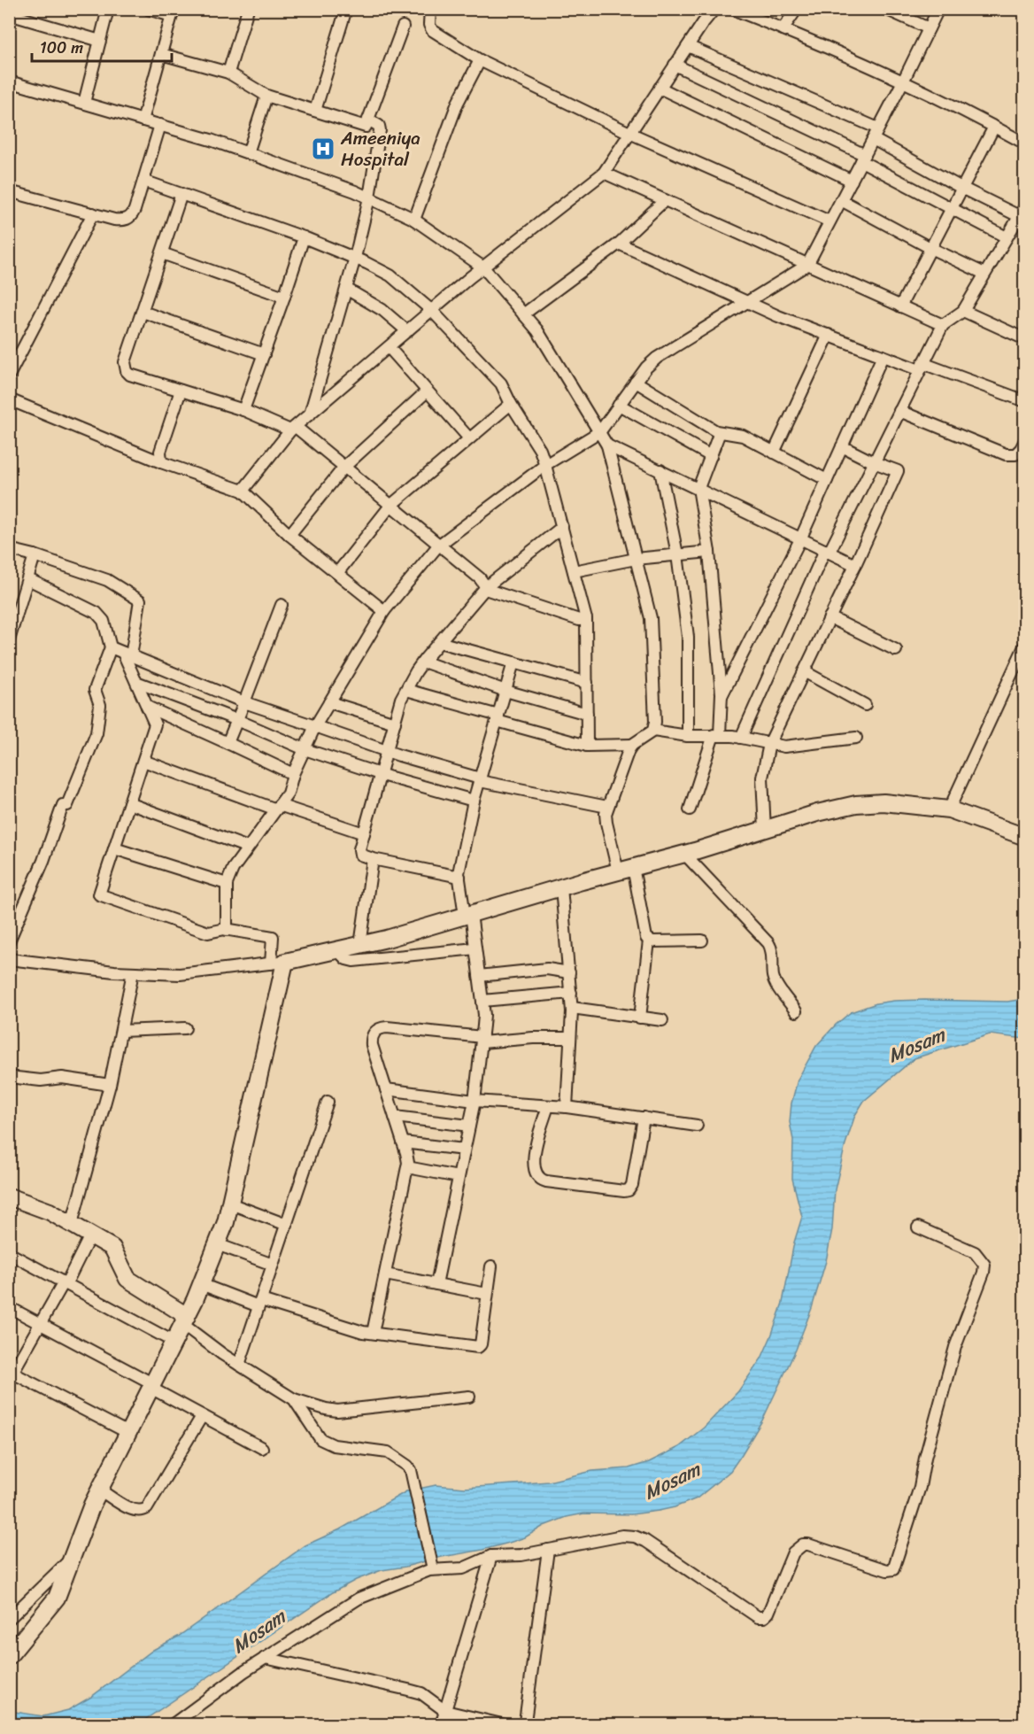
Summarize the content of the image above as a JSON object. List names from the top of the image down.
{
  "water": ["Mosam"],
  "places": {
    "hospital": ["Ameeniya Hospital"]
  },
  "scale_bar": "100 m"
}
